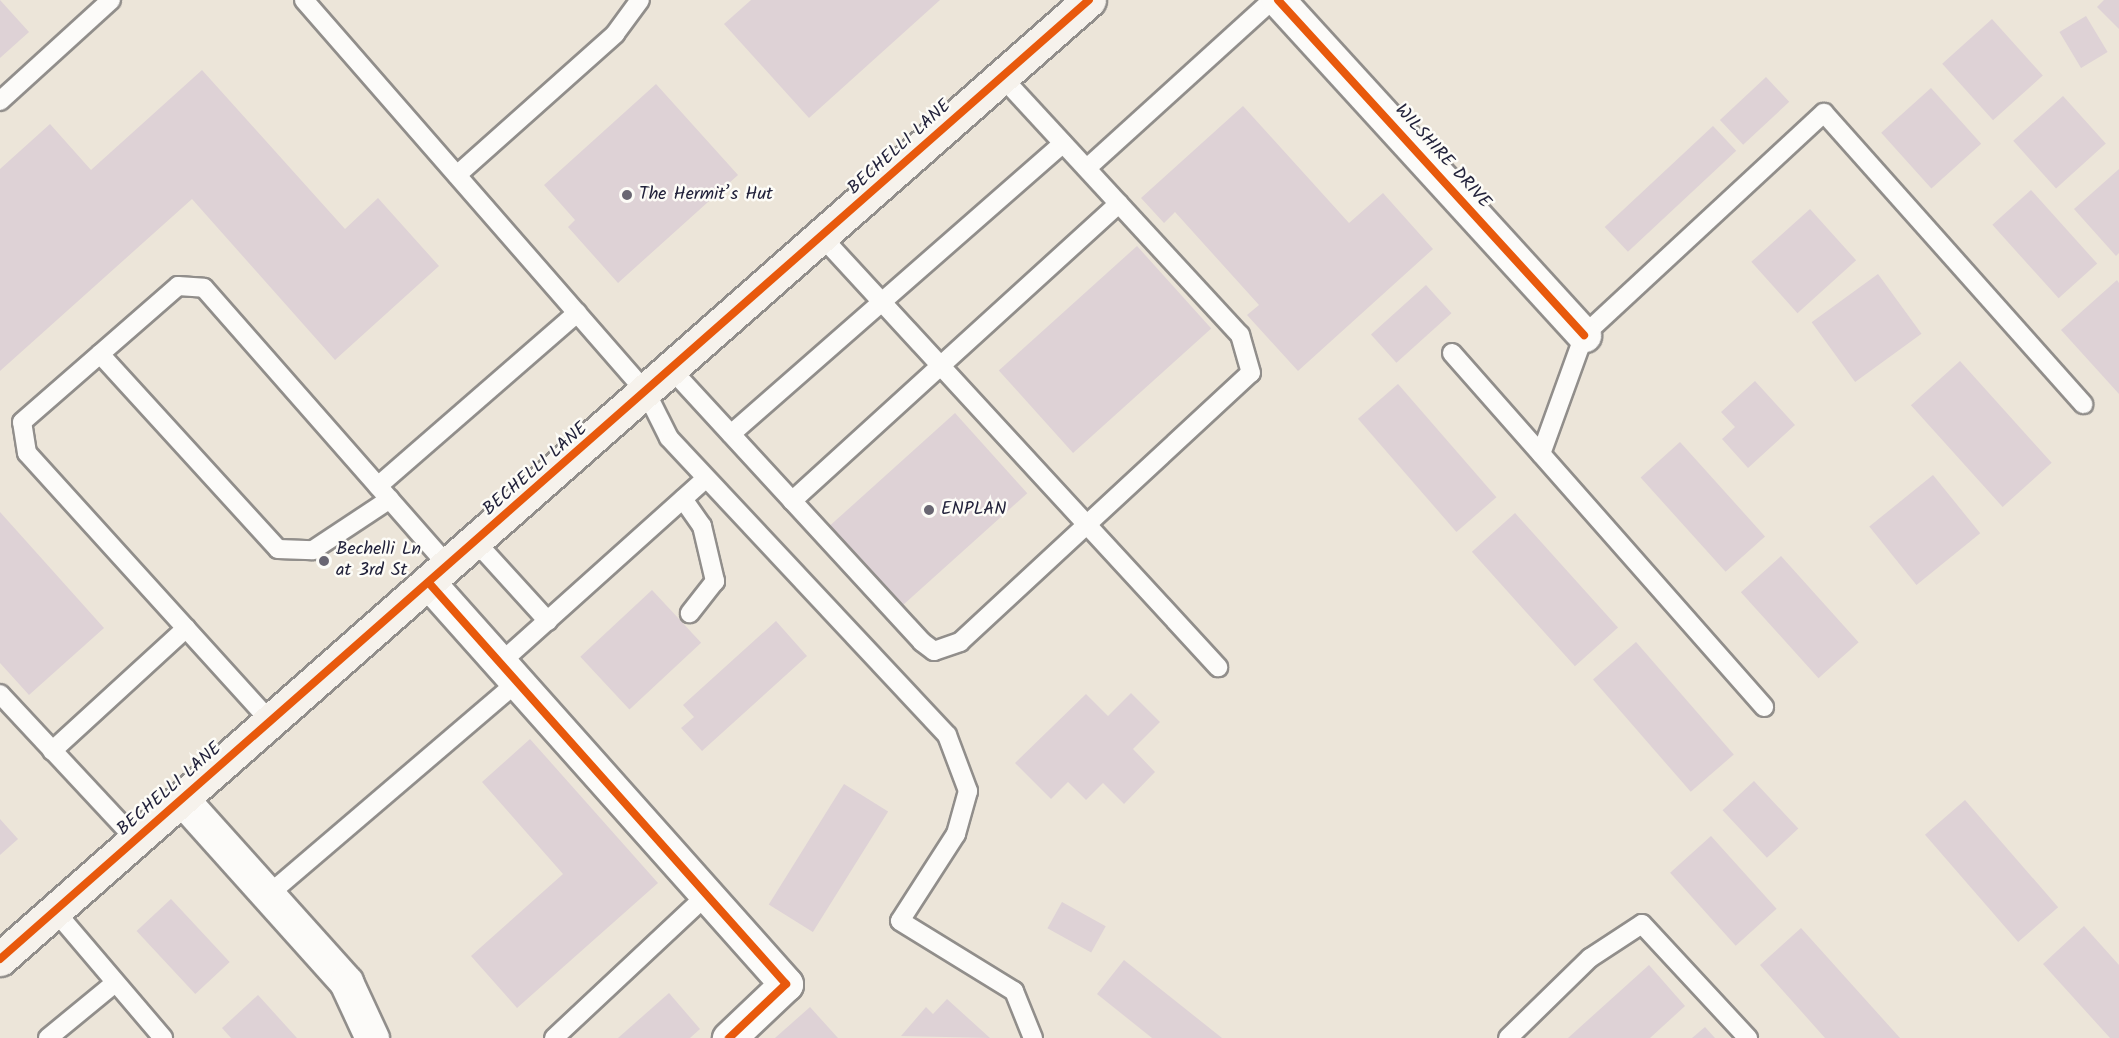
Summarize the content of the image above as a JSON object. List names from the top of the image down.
{
  "streets": {
    "main road": ["BECHELLI LANE"],
    "street": ["WILSHIRE DRIVE"]
  },
  "places": ["The Hermit’s Hut", "ENPLAN", "Bechelli Ln at 3rd St"]
}
